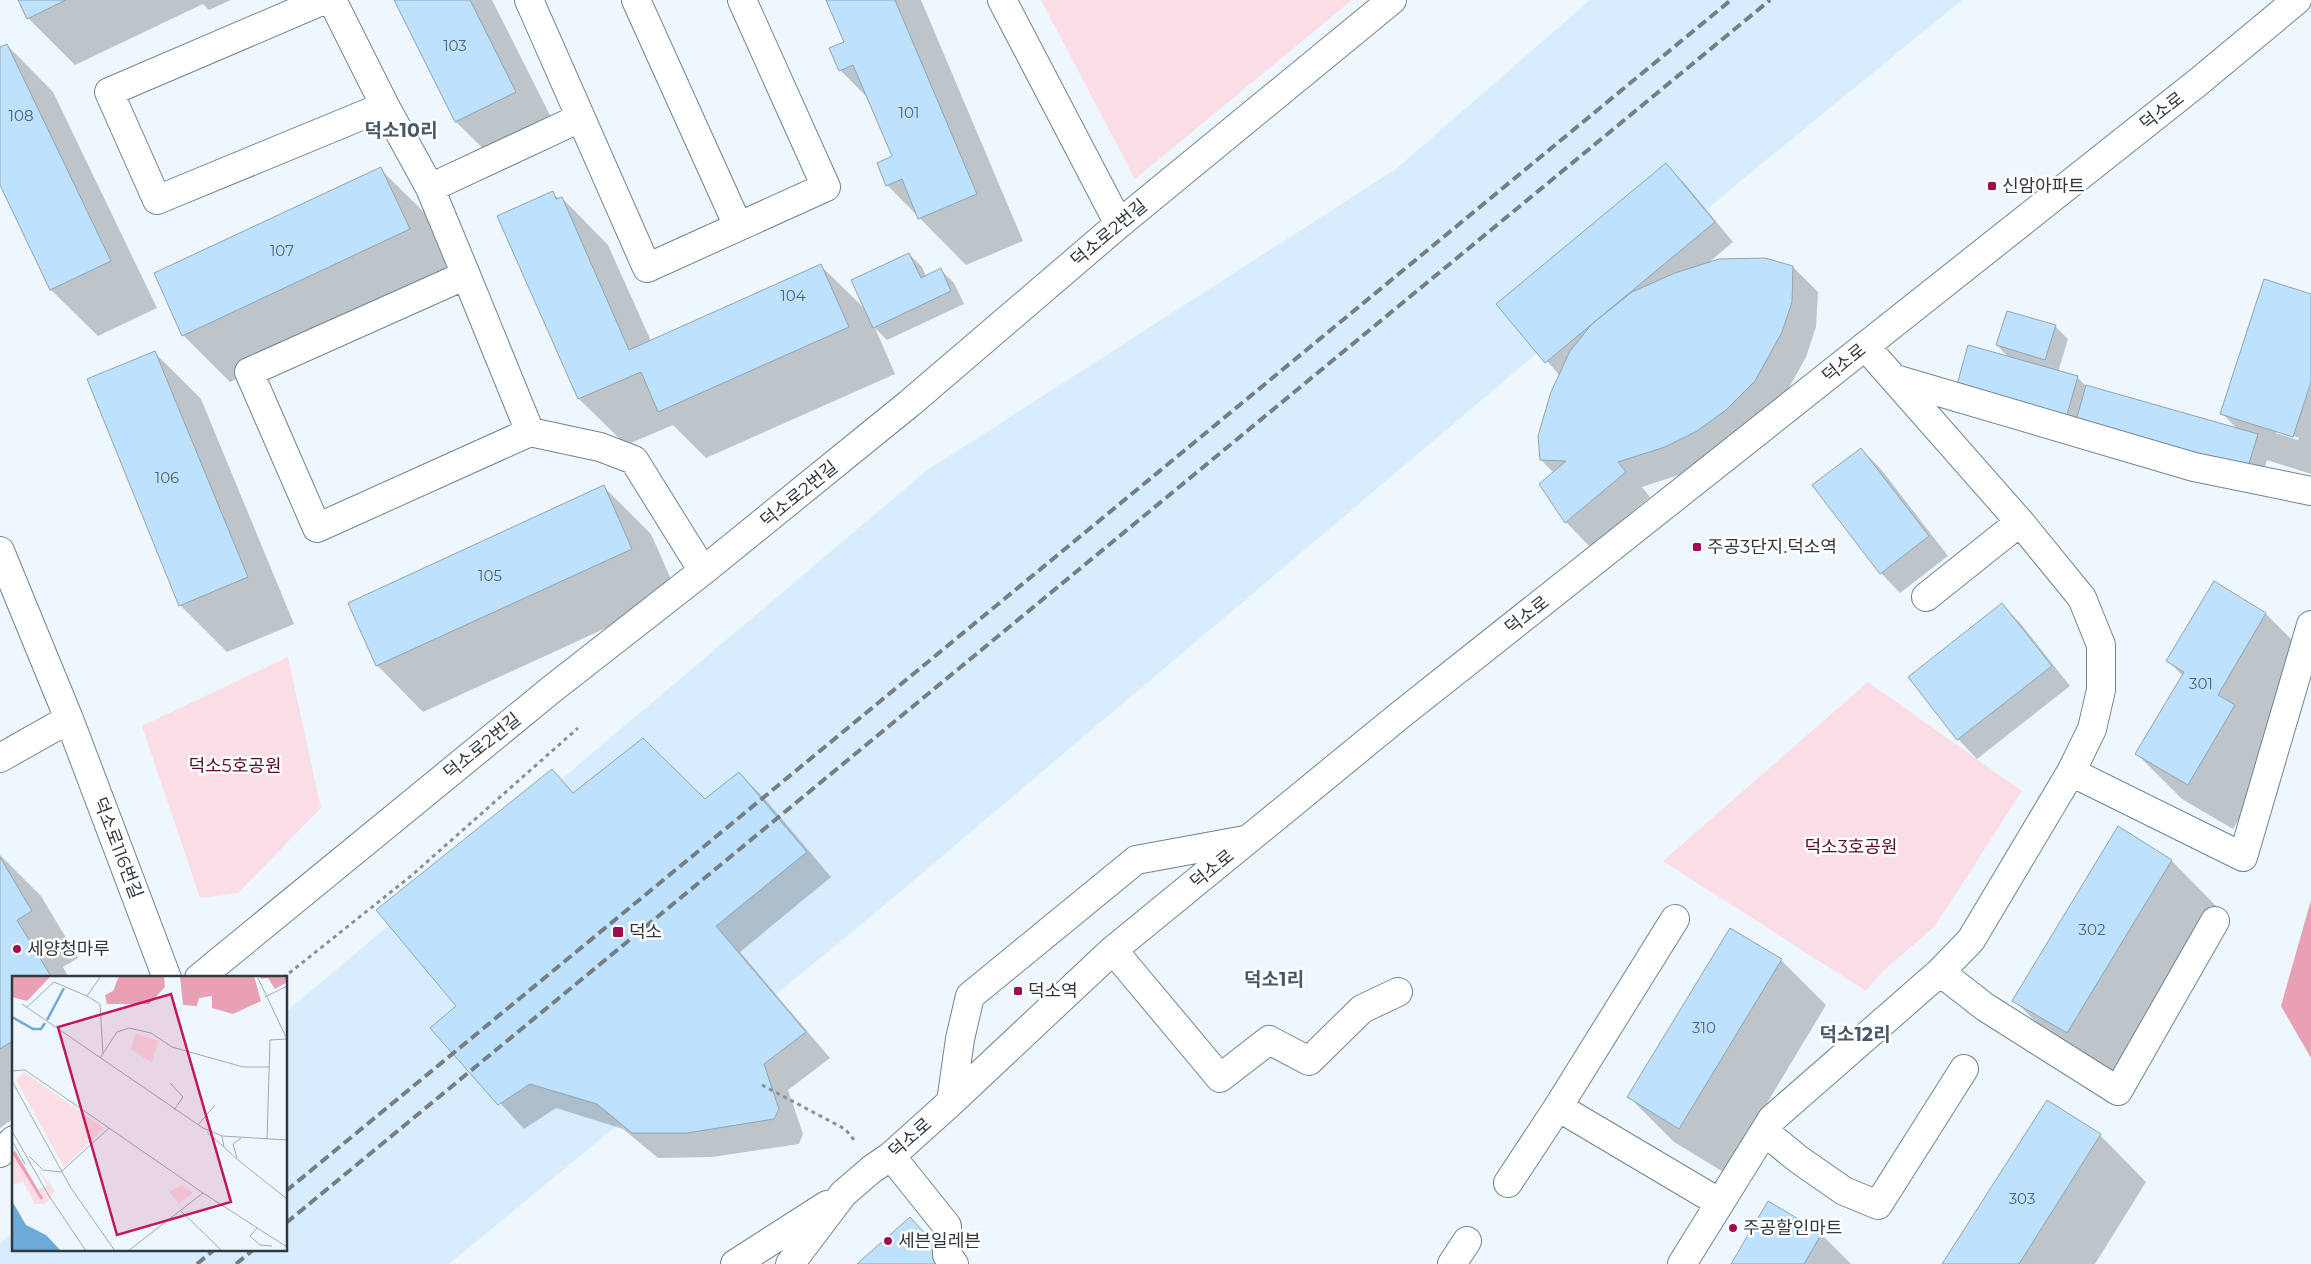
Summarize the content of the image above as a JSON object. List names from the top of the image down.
{
  "streets": {
    "street": ["덕소로", "덕소로2번길", "덕소로116번길"]
  },
  "districts": ["덕소10리", "덕소1리", "덕소12리"],
  "parks": ["덕소5호공원", "덕소3호공원"],
  "places": {
    "transit": [
      "신암아파트",
      "주공3단지.덕소역",
      "덕소",
      "덕소역"
    ],
    "other": ["세양청마루", "주공할인마트", "세븐일레븐"]
  },
  "house_numbers": [
    "103",
    "101",
    "108",
    "107",
    "104",
    "106",
    "105",
    "301",
    "302",
    "310",
    "303"
  ]
}
